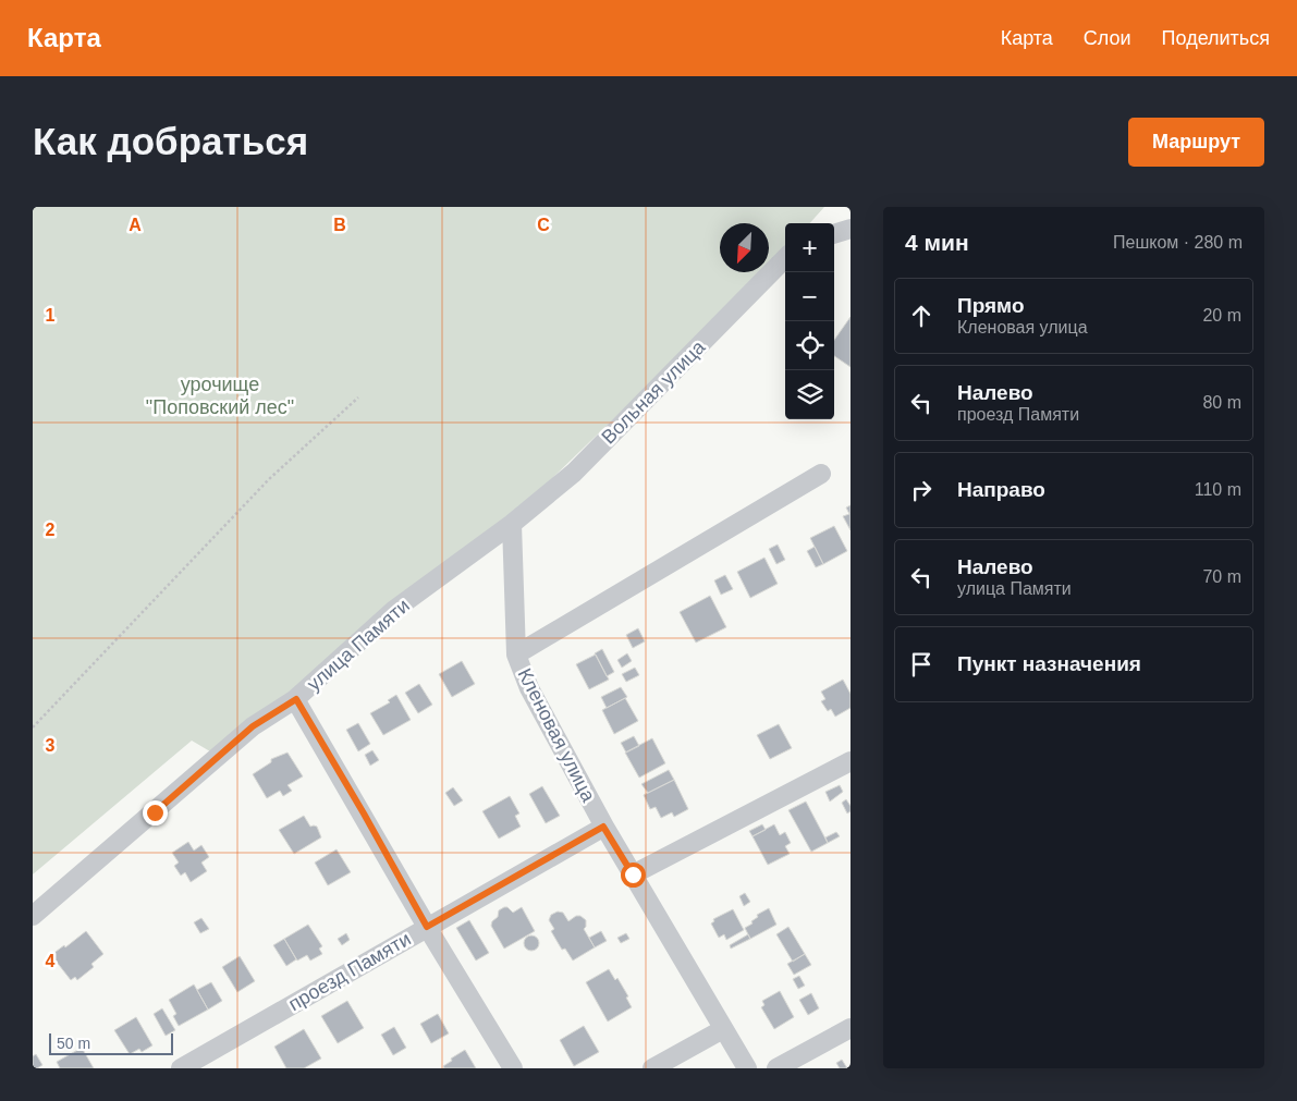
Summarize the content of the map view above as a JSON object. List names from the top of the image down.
{
  "streets": {
    "street": [
      "Вольная улица",
      "улица Памяти",
      "Кленовая улица",
      "проезд Памяти"
    ]
  },
  "crossings": [
    ["Вольная улица", "улица Памяти"],
    ["Вольная улица", "Кленовая улица"],
    ["улица Памяти", "Кленовая улица"],
    ["Кленовая улица", "проезд Памяти"]
  ],
  "parks": ["урочище \"Поповский лес\""],
  "scale_bar": "50 m",
  "north": "bottom left",
  "page": {
    "header": "Карта",
    "nav": ["Карта", "Слои", "Поделиться"],
    "buttons": "Маршрут",
    "title": "Как добраться",
    "heading": ["4 мин", "Пешком · 280 m"],
    "map_buttons": ["+", "−"],
    "list": [
      ["Прямо", "Кленовая улица", "20 m"],
      ["Налево", "проезд Памяти", "80 m"],
      ["Направо", "110 m"],
      ["Налево", "улица Памяти", "70 m"],
      "Пункт назначения"
    ],
    "scale": "50 m"
  },
  "grid": {
    "columns": ["A", "B", "C"],
    "rows": [
      "1",
      "2",
      "3",
      "4"
    ]
  }
}
